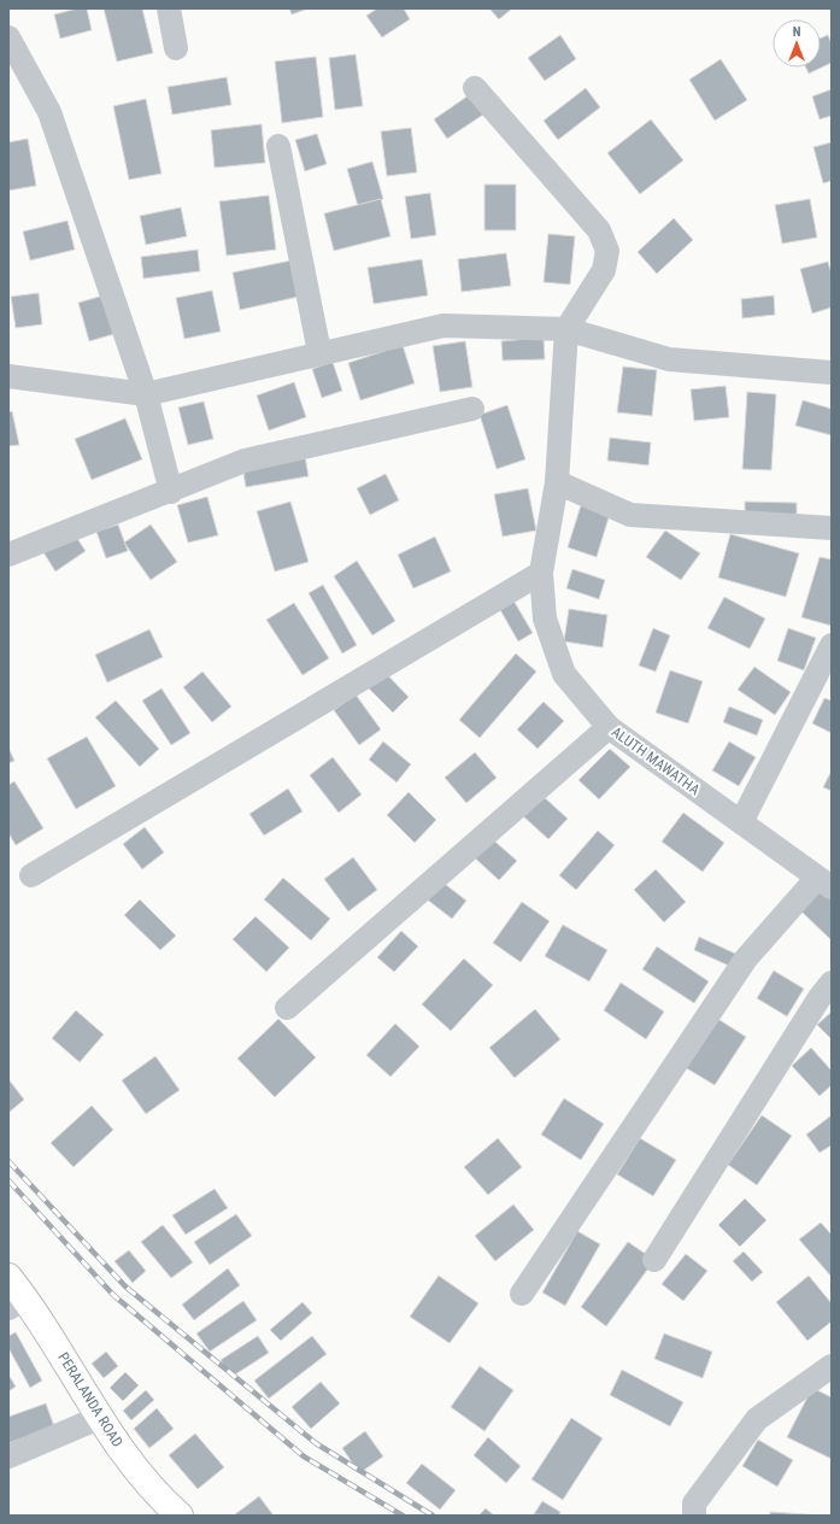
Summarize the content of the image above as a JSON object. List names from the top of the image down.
{
  "streets": {
    "main road": ["PERALANDA ROAD"],
    "street": ["ALUTH MAWATHA"]
  },
  "north": "top"
}
